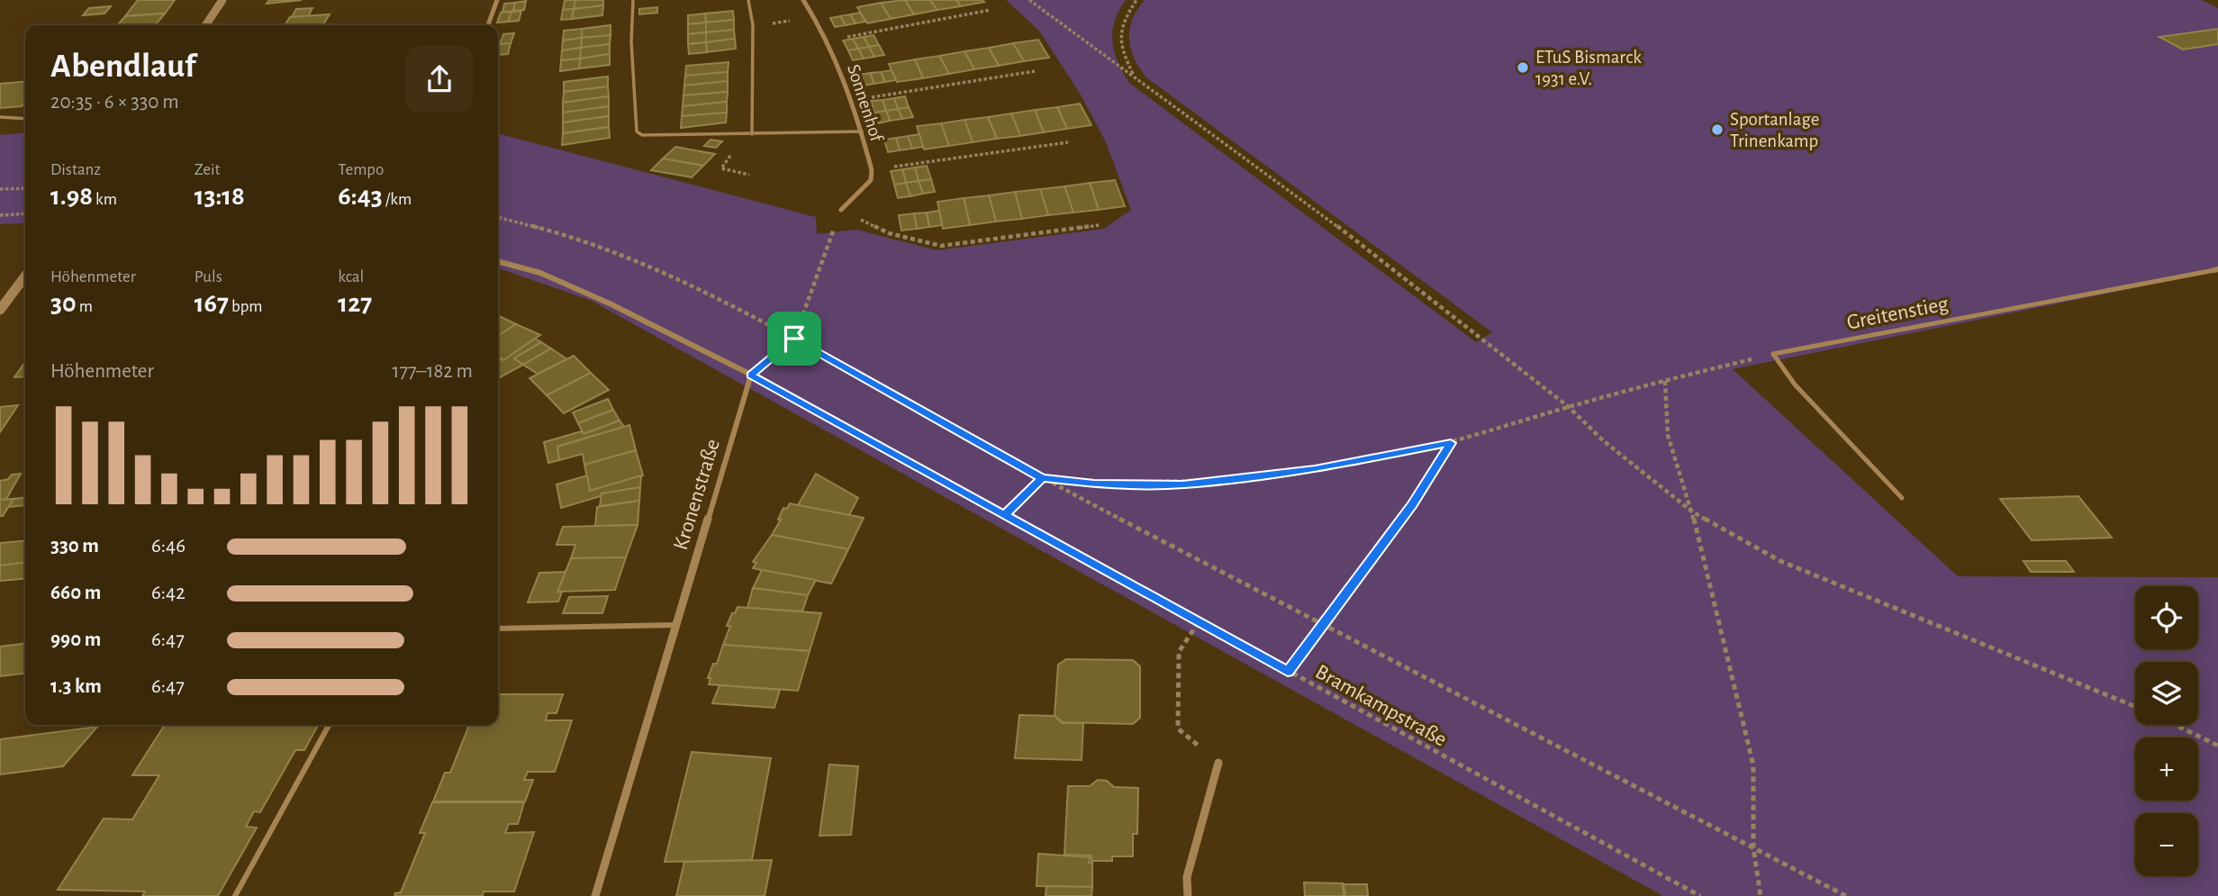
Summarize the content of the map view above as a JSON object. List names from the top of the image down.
{
  "streets": {
    "street": ["Sonnenhof", "Kronenstraße"],
    "lane": ["Greitenstieg"],
    "path": ["Bramkampstraße"]
  },
  "crossings": [
    ["Kronenstraße", "Bramkampstraße"]
  ],
  "places": ["ETuS Bismarck 1931 e.V.", "Sportanlage Trinenkamp"],
  "page": {
    "heading": ["Abendlauf", "20:35 · 6 × 330 m"],
    "stats": [
      ["Distanz", "1.98 km"],
      ["Zeit", "13:18"],
      ["Tempo", "6:43 /km"],
      ["Höhenmeter", "30 m"],
      ["Puls", "167 bpm"],
      ["kcal", "127"]
    ],
    "chart": ["Höhenmeter", "177–182 m"],
    "list": [
      {
        "name": "330 m",
        "note": "6:46"
      },
      {
        "name": "660 m",
        "note": "6:42"
      },
      {
        "name": "990 m",
        "note": "6:47"
      },
      {
        "name": "1.3 km",
        "note": "6:47"
      }
    ],
    "map_buttons": ["+", "−"]
  }
}
